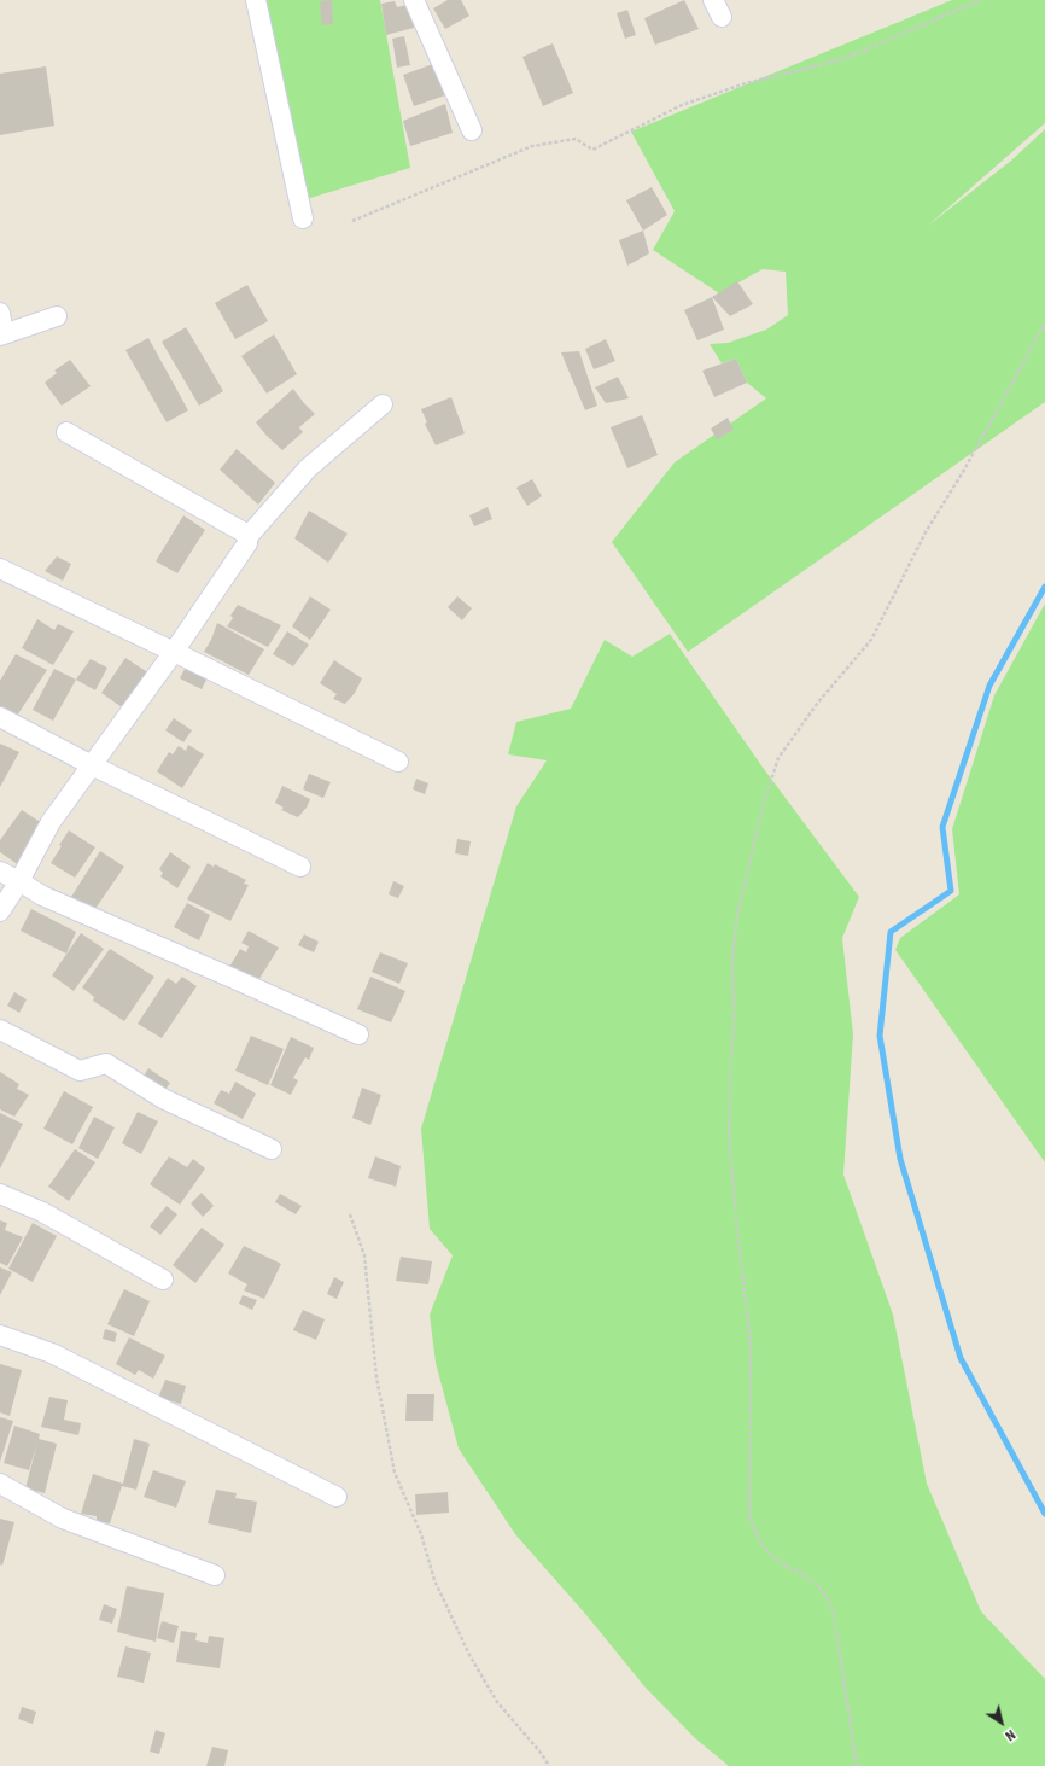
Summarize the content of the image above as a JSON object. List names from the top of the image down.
{
  "north": "bottom right"
}
